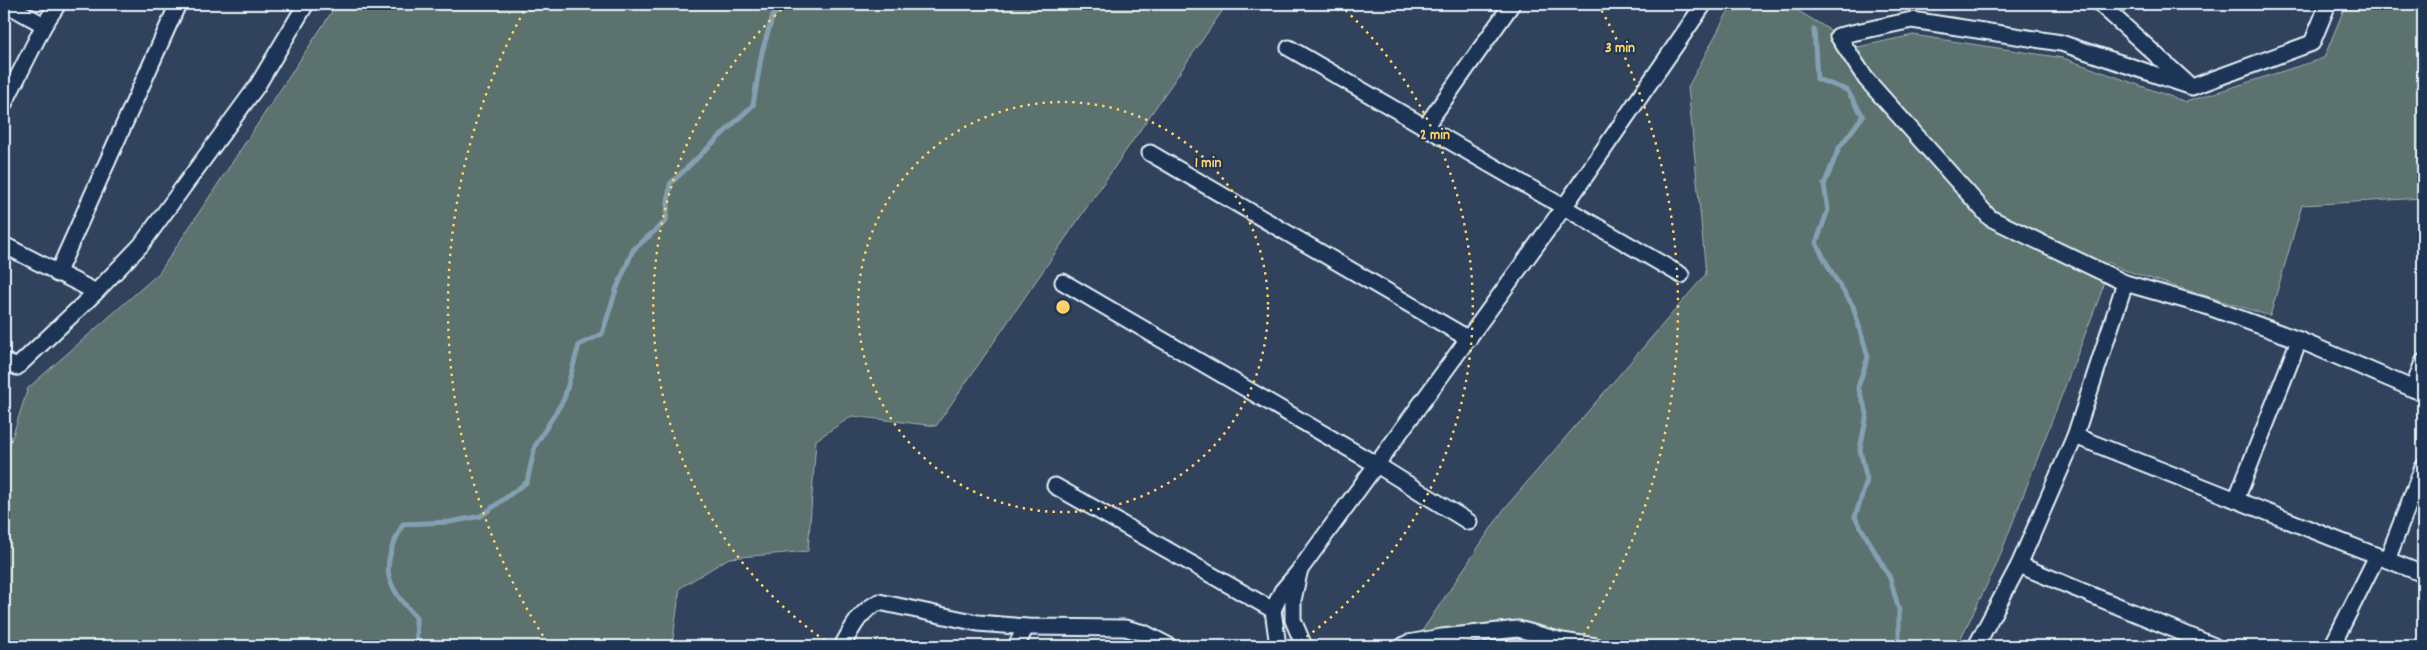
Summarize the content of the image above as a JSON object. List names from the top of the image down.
{
  "rings": ["3 min", "2 min", "1 min"]
}
